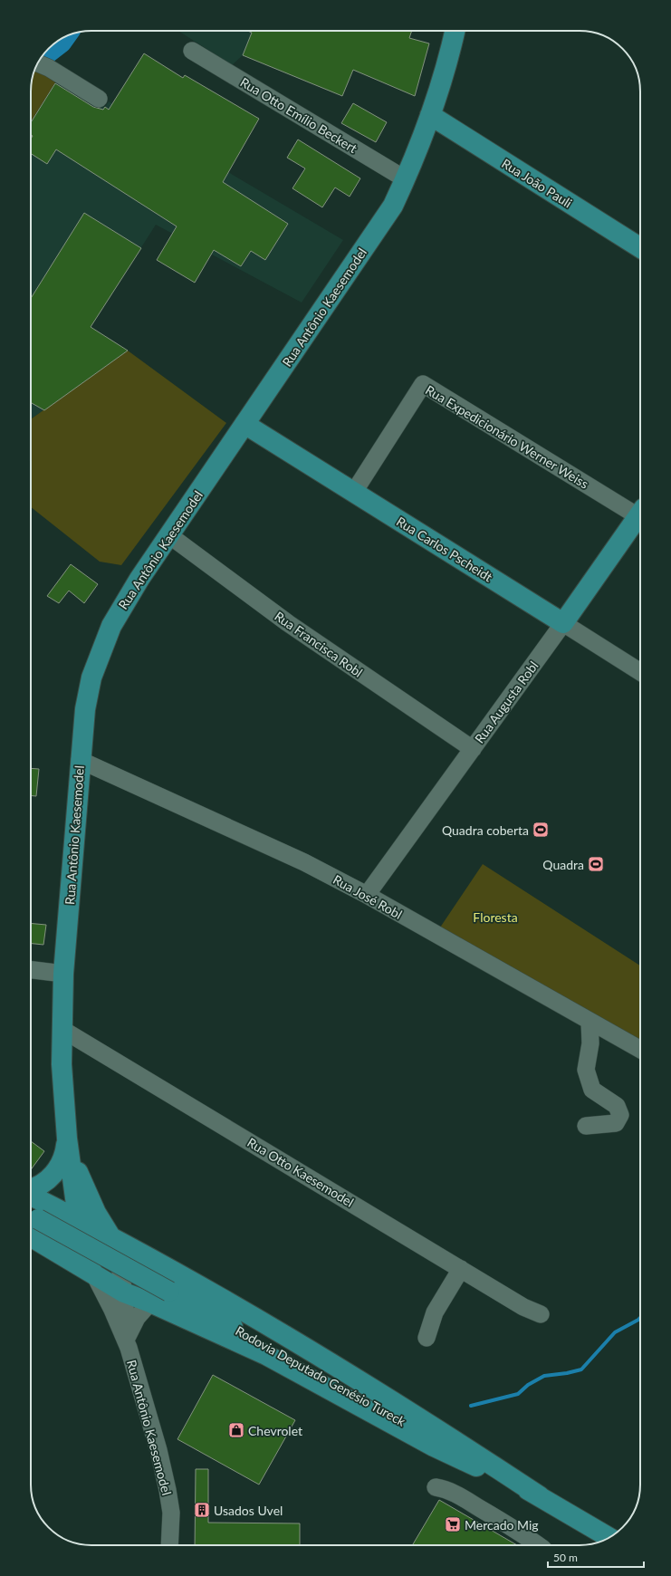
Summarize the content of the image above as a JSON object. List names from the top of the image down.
{
  "streets": {
    "main road": [
      "Rua João Pauli",
      "Rua Antônio Kaesemodel",
      "Rua Carlos Pscheidt",
      "Rua Augusta Robl",
      "Rodovia Deputado Genésio Tureck"
    ],
    "street": [
      "Rua Otto Emílio Beckert",
      "Rua Expedicionário Werner Weiss",
      "Rua Francisca Robl",
      "Rua José Robl",
      "Rua Otto Kaesemodel"
    ]
  },
  "crossings": [
    ["Rua Otto Emílio Beckert", "Rua Antônio Kaesemodel"],
    ["Rua João Pauli", "Rua Antônio Kaesemodel"],
    ["Rua Antônio Kaesemodel", "Rua Carlos Pscheidt"],
    ["Rua Antônio Kaesemodel", "Rua Francisca Robl"],
    ["Rua Antônio Kaesemodel", "Rua José Robl"],
    ["Rua Antônio Kaesemodel", "Rua Otto Kaesemodel"],
    ["Rua Expedicionário Werner Weiss", "Rua Carlos Pscheidt"],
    ["Rua Carlos Pscheidt", "Rua Augusta Robl"],
    ["Rua Francisca Robl", "Rua Augusta Robl"],
    ["Rua Augusta Robl", "Rua José Robl"]
  ],
  "parks": ["Floresta"],
  "places": {
    "sports": ["Quadra coberta", "Quadra"],
    "shop": ["Chevrolet"],
    "building": ["Usados Uvel"],
    "supermarket": ["Mercado Mig"]
  },
  "scale_bar": "50 m"
}
